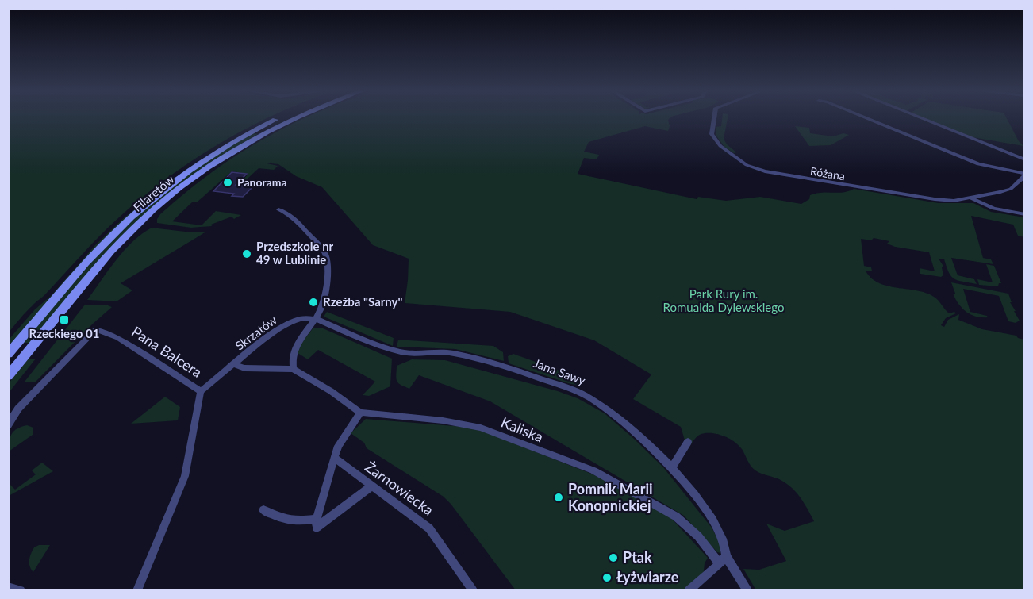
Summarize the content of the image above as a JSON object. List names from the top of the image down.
{
  "streets": {
    "main road": ["Filaretów"],
    "street": [
      "Różana",
      "Skrzatów",
      "Pana Balcera",
      "Jana Sawy",
      "Kaliska",
      "Żarnowiecka"
    ]
  },
  "crossings": [
    ["Skrzatów", "Pana Balcera"],
    ["Skrzatów", "Jana Sawy"],
    ["Jana Sawy", "Kaliska"]
  ],
  "parks": ["Park Rury im. Romualda Dylewskiego"],
  "places": {
    "other": [
      "Panorama",
      "Przedszkole nr 49 w Lublinie",
      "Rzeźba \"Sarny\"",
      "Pomnik Marii Konopnickiej",
      "Ptak",
      "Łyżwiarze"
    ],
    "transit": ["Rzeckiego 01"]
  }
}
